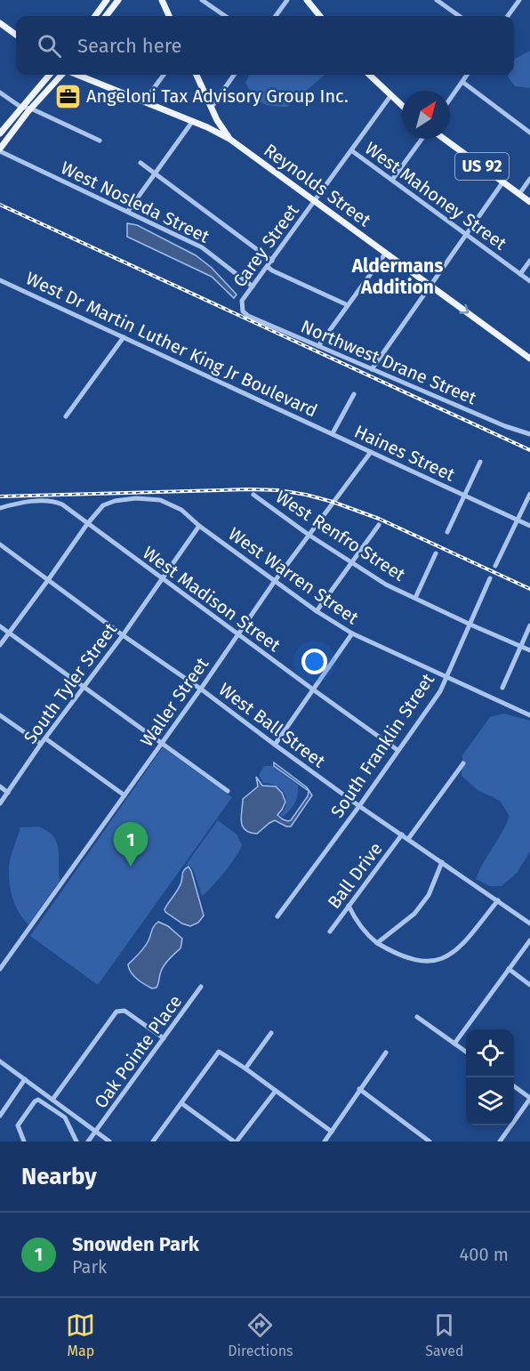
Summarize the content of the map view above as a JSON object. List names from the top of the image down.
{
  "streets": {
    "main road": ["US 92", "Reynolds Street"],
    "street": [
      "West Mahoney Street",
      "West Nosleda Street",
      "Carey Street",
      "West Dr Martin Luther King Jr Boulevard",
      "Northwest Drane Street",
      "Haines Street",
      "West Renfro Street",
      "West Warren Street",
      "West Madison Street",
      "South Tyler Street",
      "Waller Street",
      "West Ball Street",
      "South Franklin Street",
      "Ball Drive",
      "Oak Pointe Place"
    ]
  },
  "crossings": [
    ["Reynolds Street", "Carey Street"],
    ["West Mahoney Street", "Carey Street"],
    ["West Nosleda Street", "Carey Street"],
    ["Carey Street", "Northwest Drane Street"],
    ["West Dr Martin Luther King Jr Boulevard", "Haines Street"],
    ["Haines Street", "Waller Street"],
    ["West Renfro Street", "Waller Street"],
    ["West Renfro Street", "South Franklin Street"],
    ["West Warren Street", "West Madison Street"],
    ["West Warren Street", "South Tyler Street"],
    ["West Warren Street", "Waller Street"],
    ["West Warren Street", "West Ball Street"],
    ["West Warren Street", "South Franklin Street"],
    ["West Madison Street", "South Tyler Street"],
    ["West Madison Street", "Waller Street"],
    ["West Madison Street", "South Franklin Street"],
    ["South Tyler Street", "West Ball Street"],
    ["Waller Street", "West Ball Street"],
    ["West Ball Street", "South Franklin Street"],
    ["West Ball Street", "Ball Drive"]
  ],
  "districts": ["Aldermans Addition"],
  "places": {
    "office": ["Angeloni Tax Advisory Group Inc."]
  },
  "north": "top right",
  "page": {
    "search": "Search here",
    "pins": "1",
    "heading": "Nearby",
    "list": [
      {
        "mark": "1",
        "name": "Snowden Park",
        "note": "Park",
        "value": "400 m"
      }
    ],
    "nav": ["Map", "Directions", "Saved"]
  }
}
